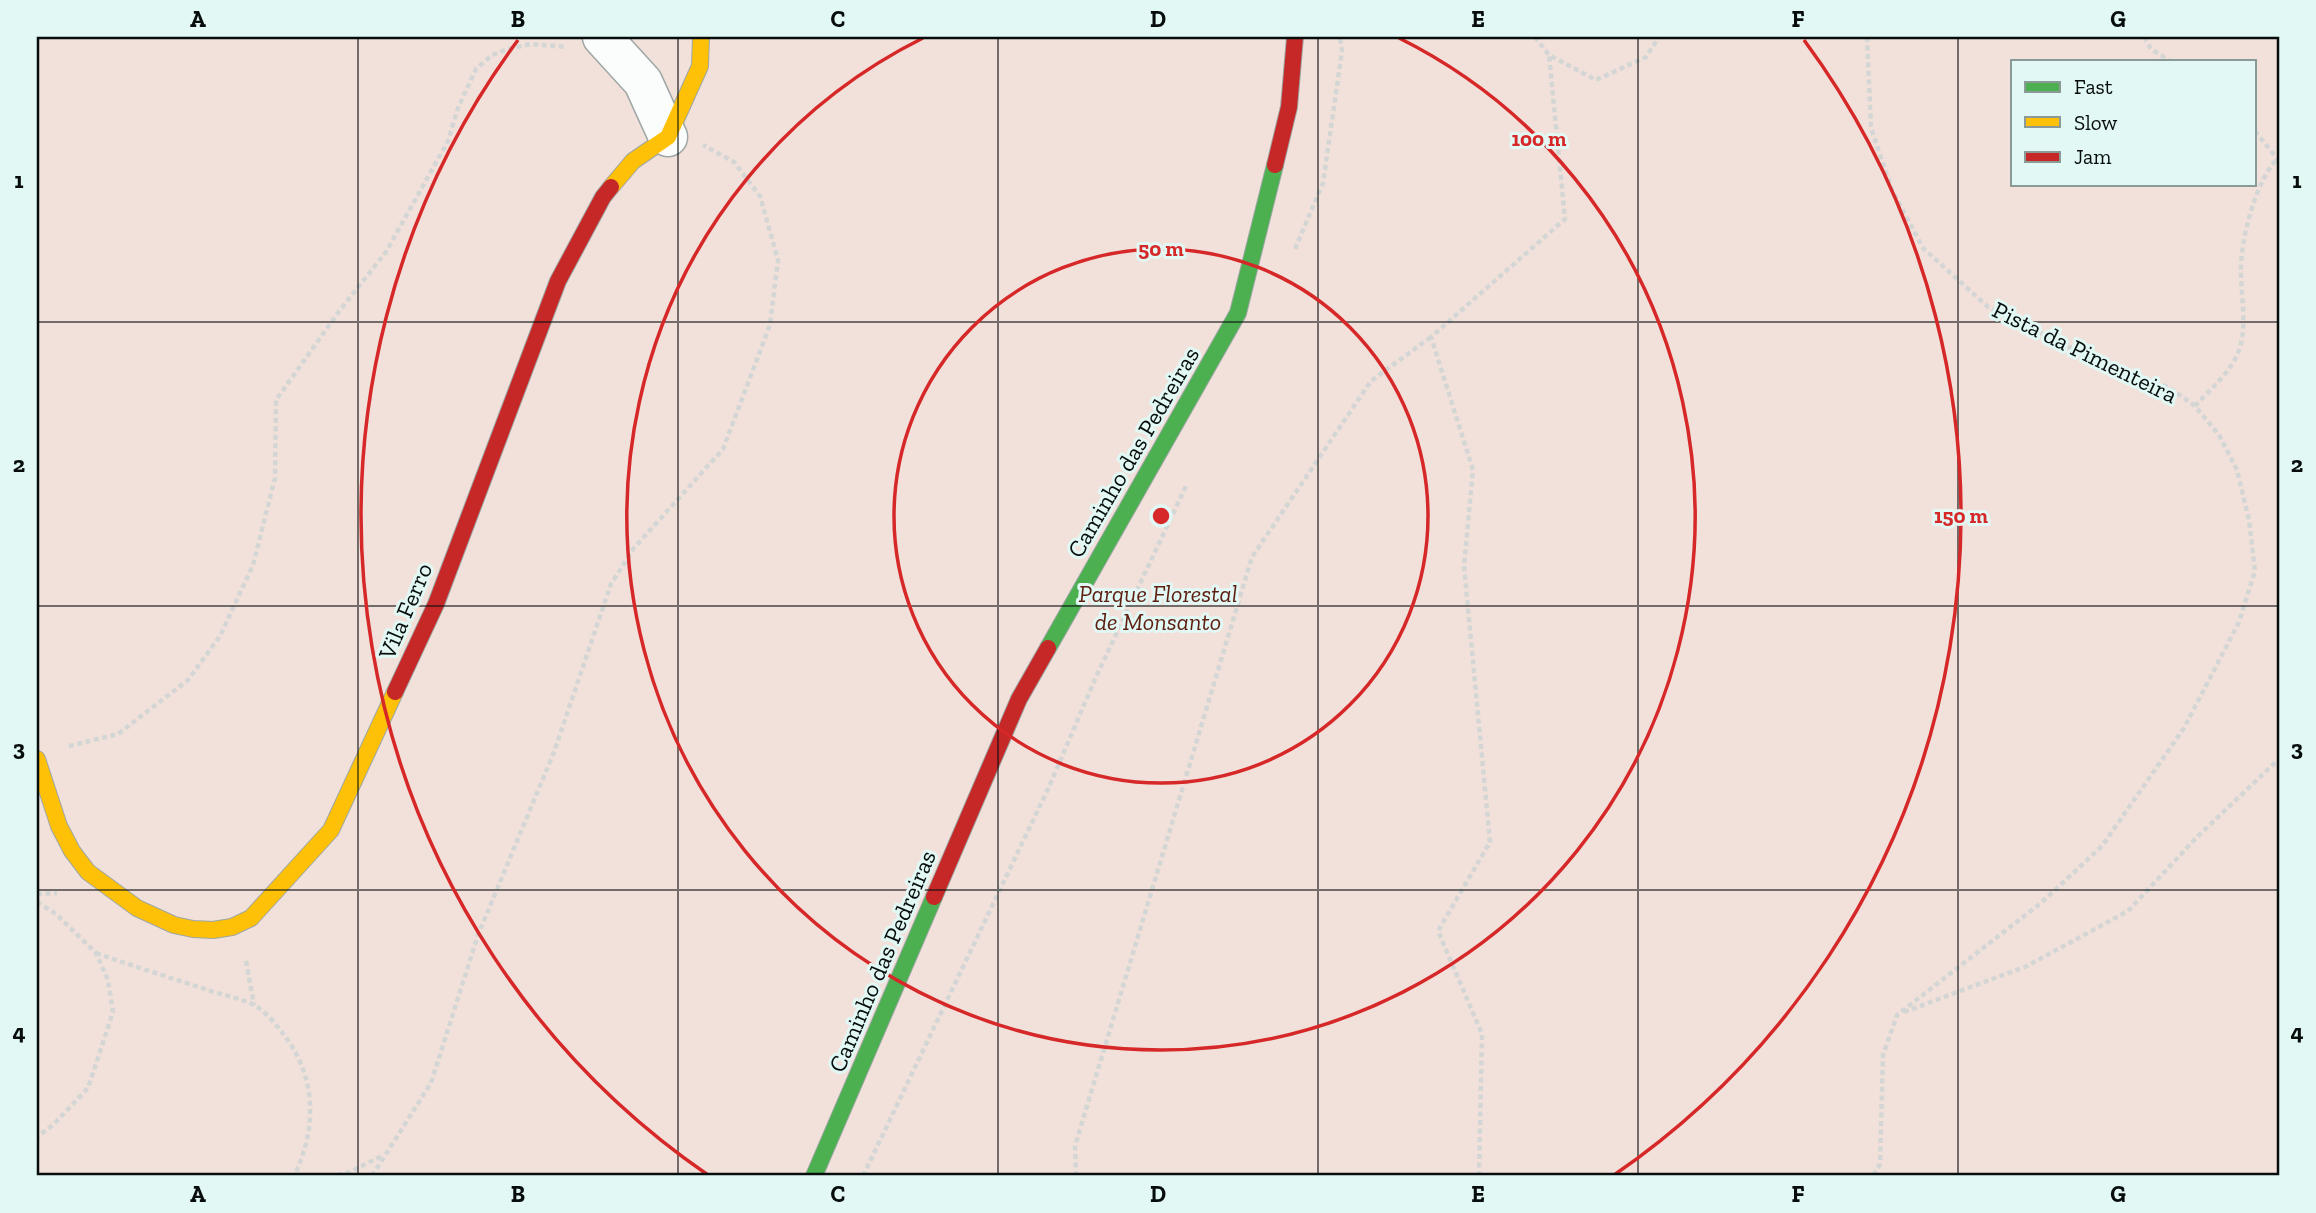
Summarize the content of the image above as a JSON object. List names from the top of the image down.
{
  "streets": {
    "street": ["Caminho das Pedreiras", "Vila Ferro"],
    "path": ["Pista da Pimenteira"]
  },
  "parks": ["Parque Florestal de Monsanto"],
  "legend": ["Fast", "Slow", "Jam"],
  "grid": {
    "columns": [
      "A",
      "B",
      "C",
      "D",
      "E",
      "F",
      "G"
    ],
    "rows": [
      "1",
      "2",
      "3",
      "4"
    ]
  },
  "rings": ["100 m", "50 m", "150 m"]
}
